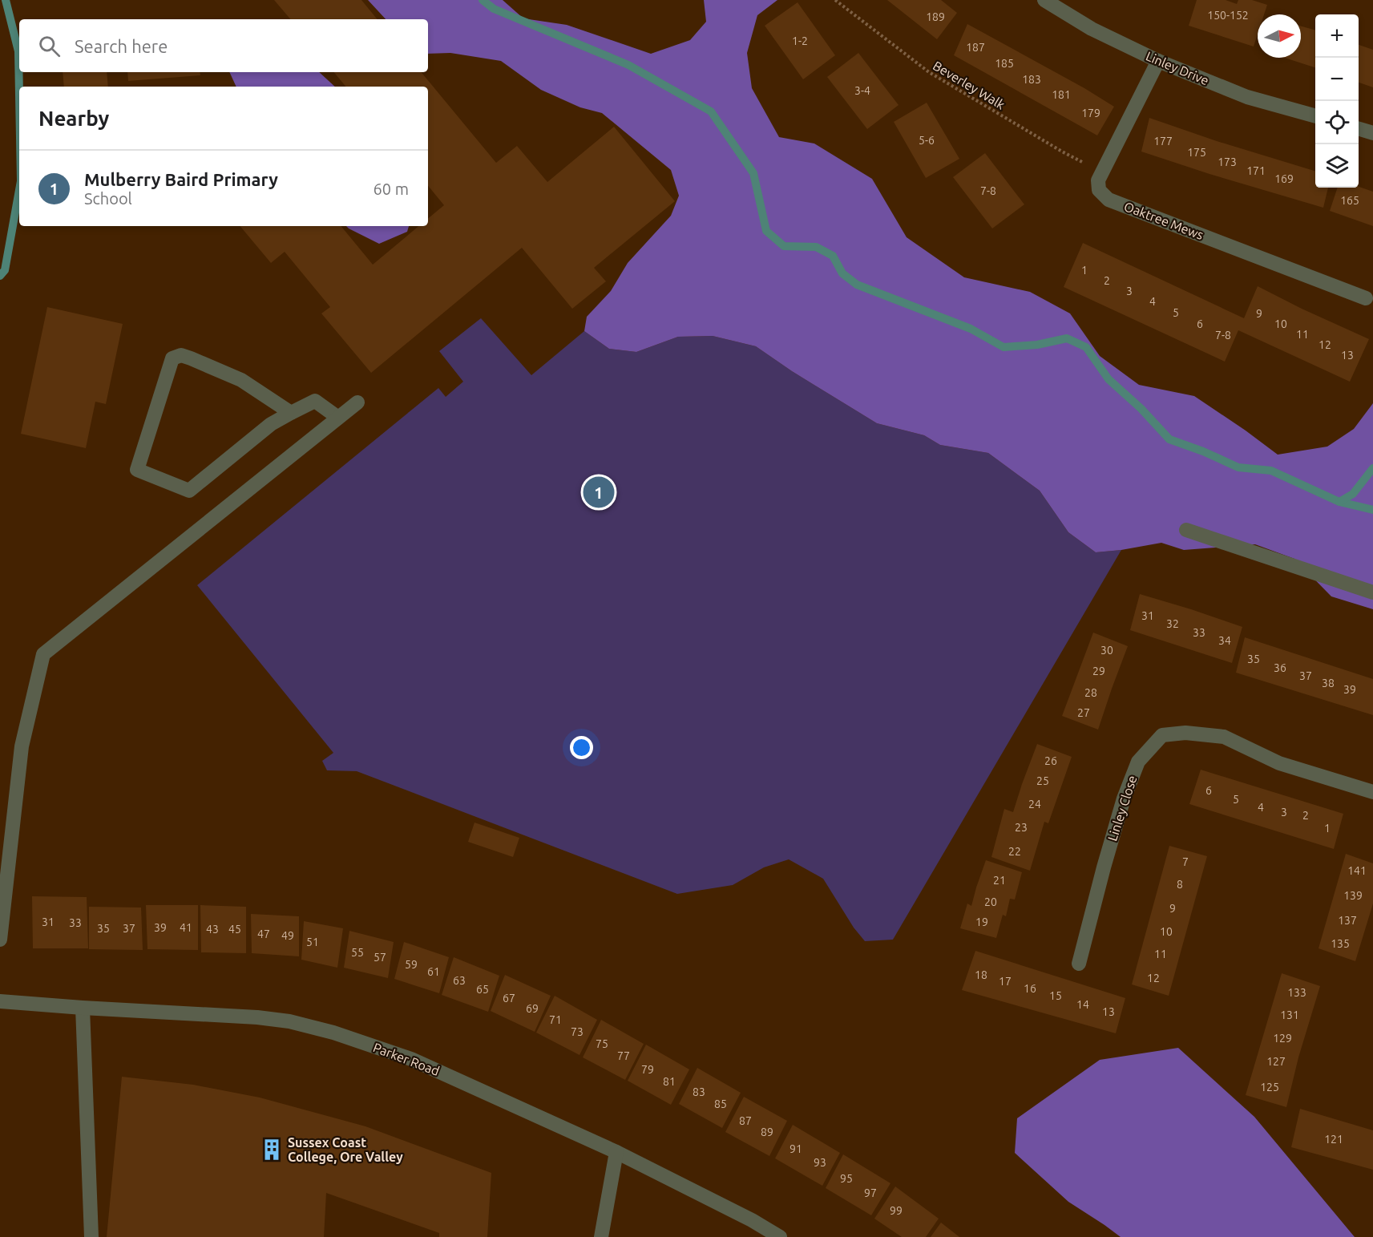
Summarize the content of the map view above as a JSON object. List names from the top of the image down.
{
  "streets": {
    "street": [
      "Linley Drive",
      "Oaktree Mews",
      "Linley Close",
      "Parker Road"
    ],
    "path": ["Beverley Walk"]
  },
  "crossings": [
    ["Linley Drive", "Oaktree Mews"],
    ["Beverley Walk", "Oaktree Mews"]
  ],
  "places": {
    "building": ["Sussex Coast College, Ore Valley"]
  },
  "house_numbers": [
    "150-152",
    "189",
    "1-2",
    "187",
    "185",
    "183",
    "3-4",
    "181",
    "179",
    "5-6",
    "177",
    "175",
    "173",
    "171",
    "169",
    "7-8",
    "165",
    "1",
    "2",
    "3",
    "4",
    "5",
    "9",
    "6",
    "10",
    "11",
    "7-8",
    "12",
    "13",
    "31",
    "32",
    "33",
    "34",
    "30",
    "35",
    "36",
    "29",
    "37",
    "38",
    "39",
    "28",
    "27",
    "26",
    "25",
    "6",
    "5",
    "24",
    "4",
    "3",
    "2",
    "23",
    "1",
    "22",
    "7",
    "141",
    "21",
    "8",
    "139",
    "20",
    "9",
    "137",
    "31",
    "19",
    "33",
    "39",
    "41",
    "35",
    "37",
    "43",
    "45",
    "10",
    "47",
    "49",
    "51",
    "135",
    "55",
    "11",
    "57",
    "59",
    "61",
    "18",
    "12",
    "63",
    "17",
    "16",
    "65",
    "133",
    "15",
    "67",
    "14",
    "69",
    "13",
    "131",
    "71",
    "73",
    "129",
    "75",
    "77",
    "127",
    "79",
    "81",
    "125",
    "83",
    "85",
    "87",
    "89",
    "121",
    "91",
    "93",
    "95",
    "97",
    "99"
  ],
  "north": "right",
  "page": {
    "map_buttons": ["+", "−"],
    "search": "Search here",
    "heading": "Nearby",
    "list": [
      {
        "mark": "1",
        "name": "Mulberry Baird Primary",
        "note": "School",
        "value": "60 m"
      }
    ],
    "pins": "1"
  }
}
